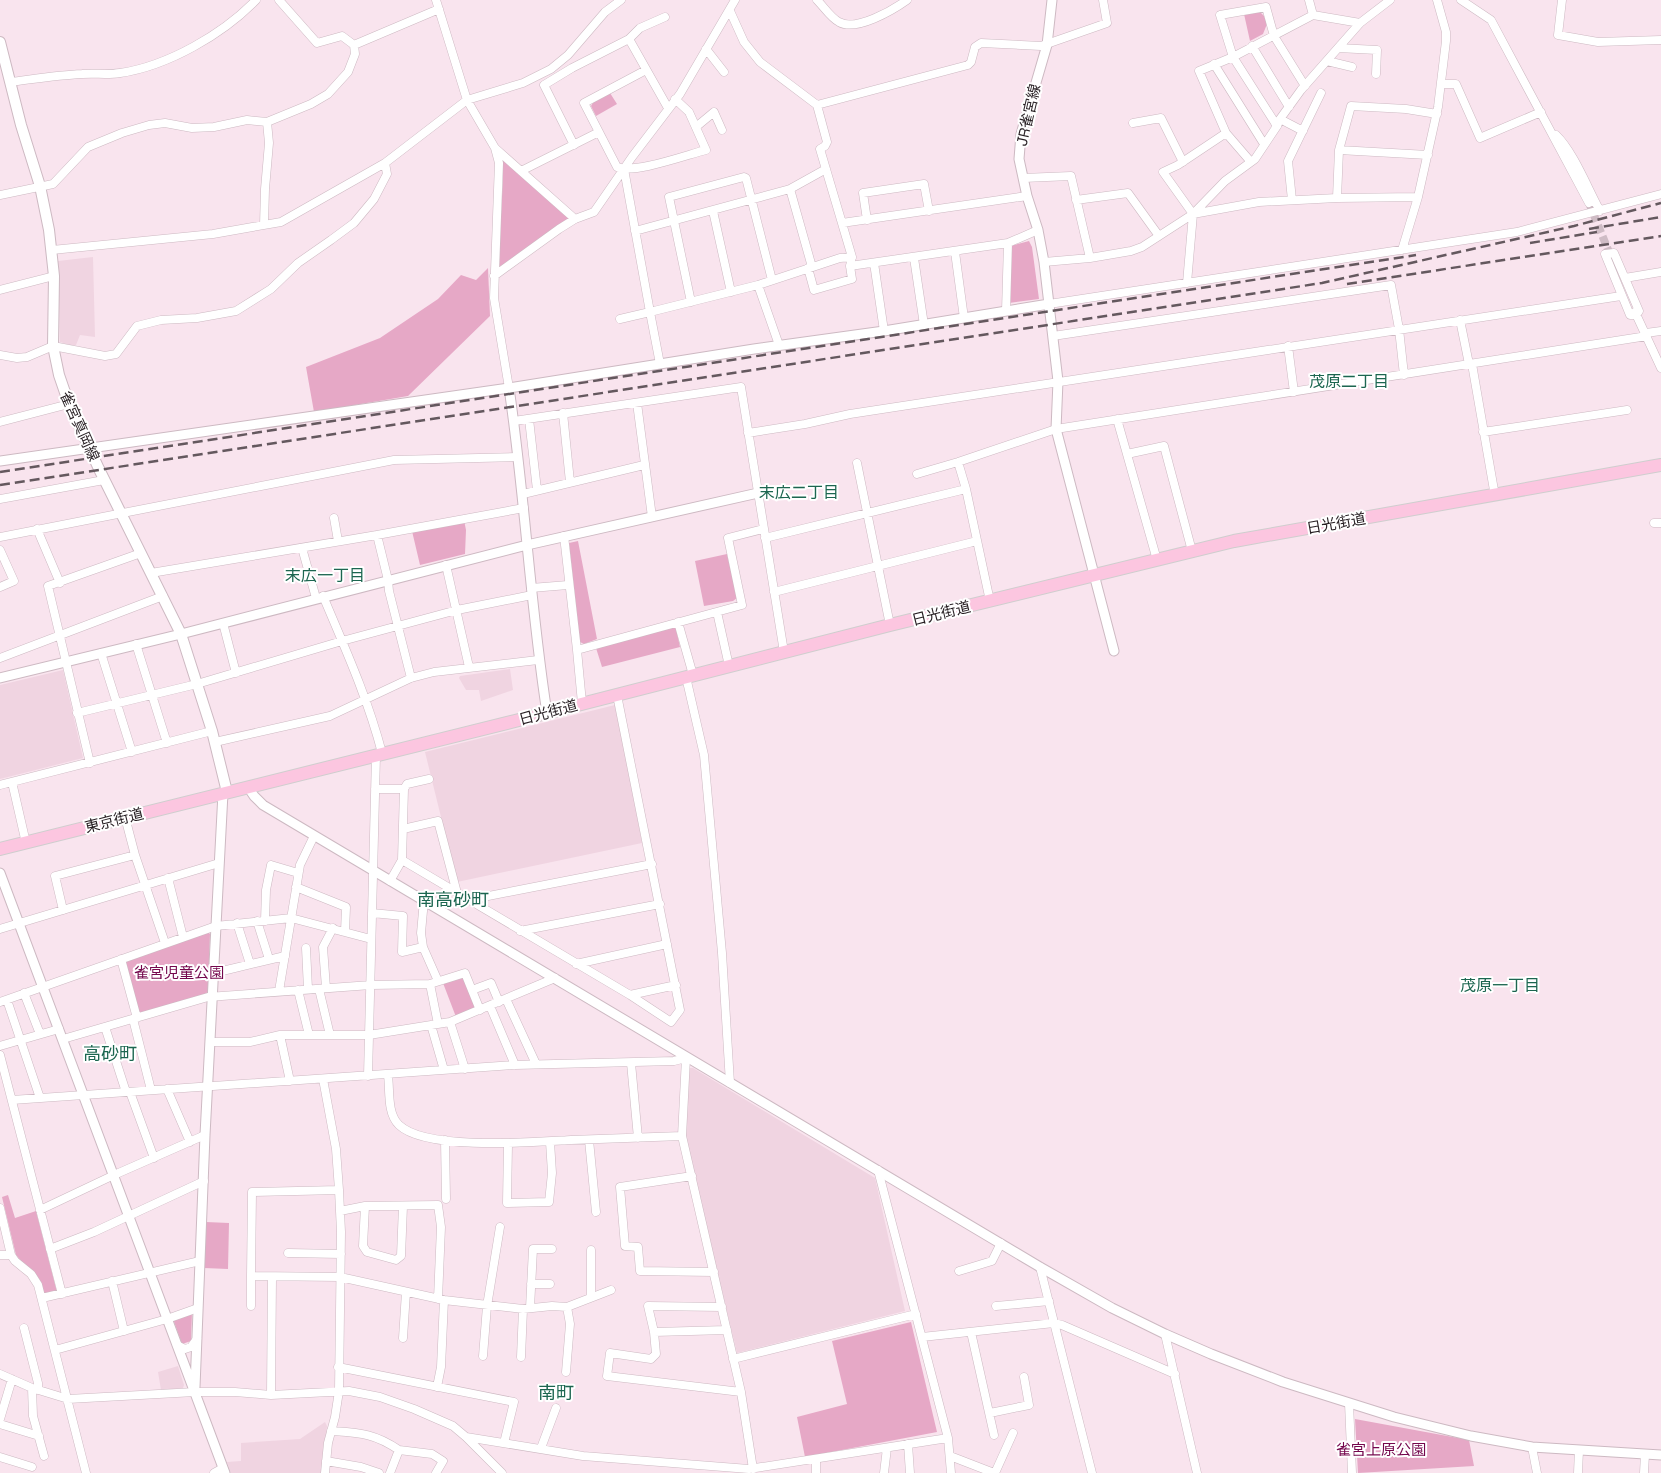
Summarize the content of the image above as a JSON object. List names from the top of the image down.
{
  "streets": {
    "highway": ["日光街道", "東京街道"],
    "main road": ["雀宮真岡線"],
    "street": ["JR雀宮線"]
  },
  "crossings": [
    ["JR雀宮線", "日光街道"],
    ["雀宮真岡線", "日光街道"],
    ["雀宮真岡線", "東京街道"],
    ["日光街道", "東京街道"]
  ],
  "districts": [
    "茂原二丁目",
    "末広二丁目",
    "末広一丁目",
    "南高砂町",
    "茂原一丁目",
    "高砂町",
    "南町"
  ],
  "parks": ["雀宮児童公園", "雀宮上原公園"]
}
